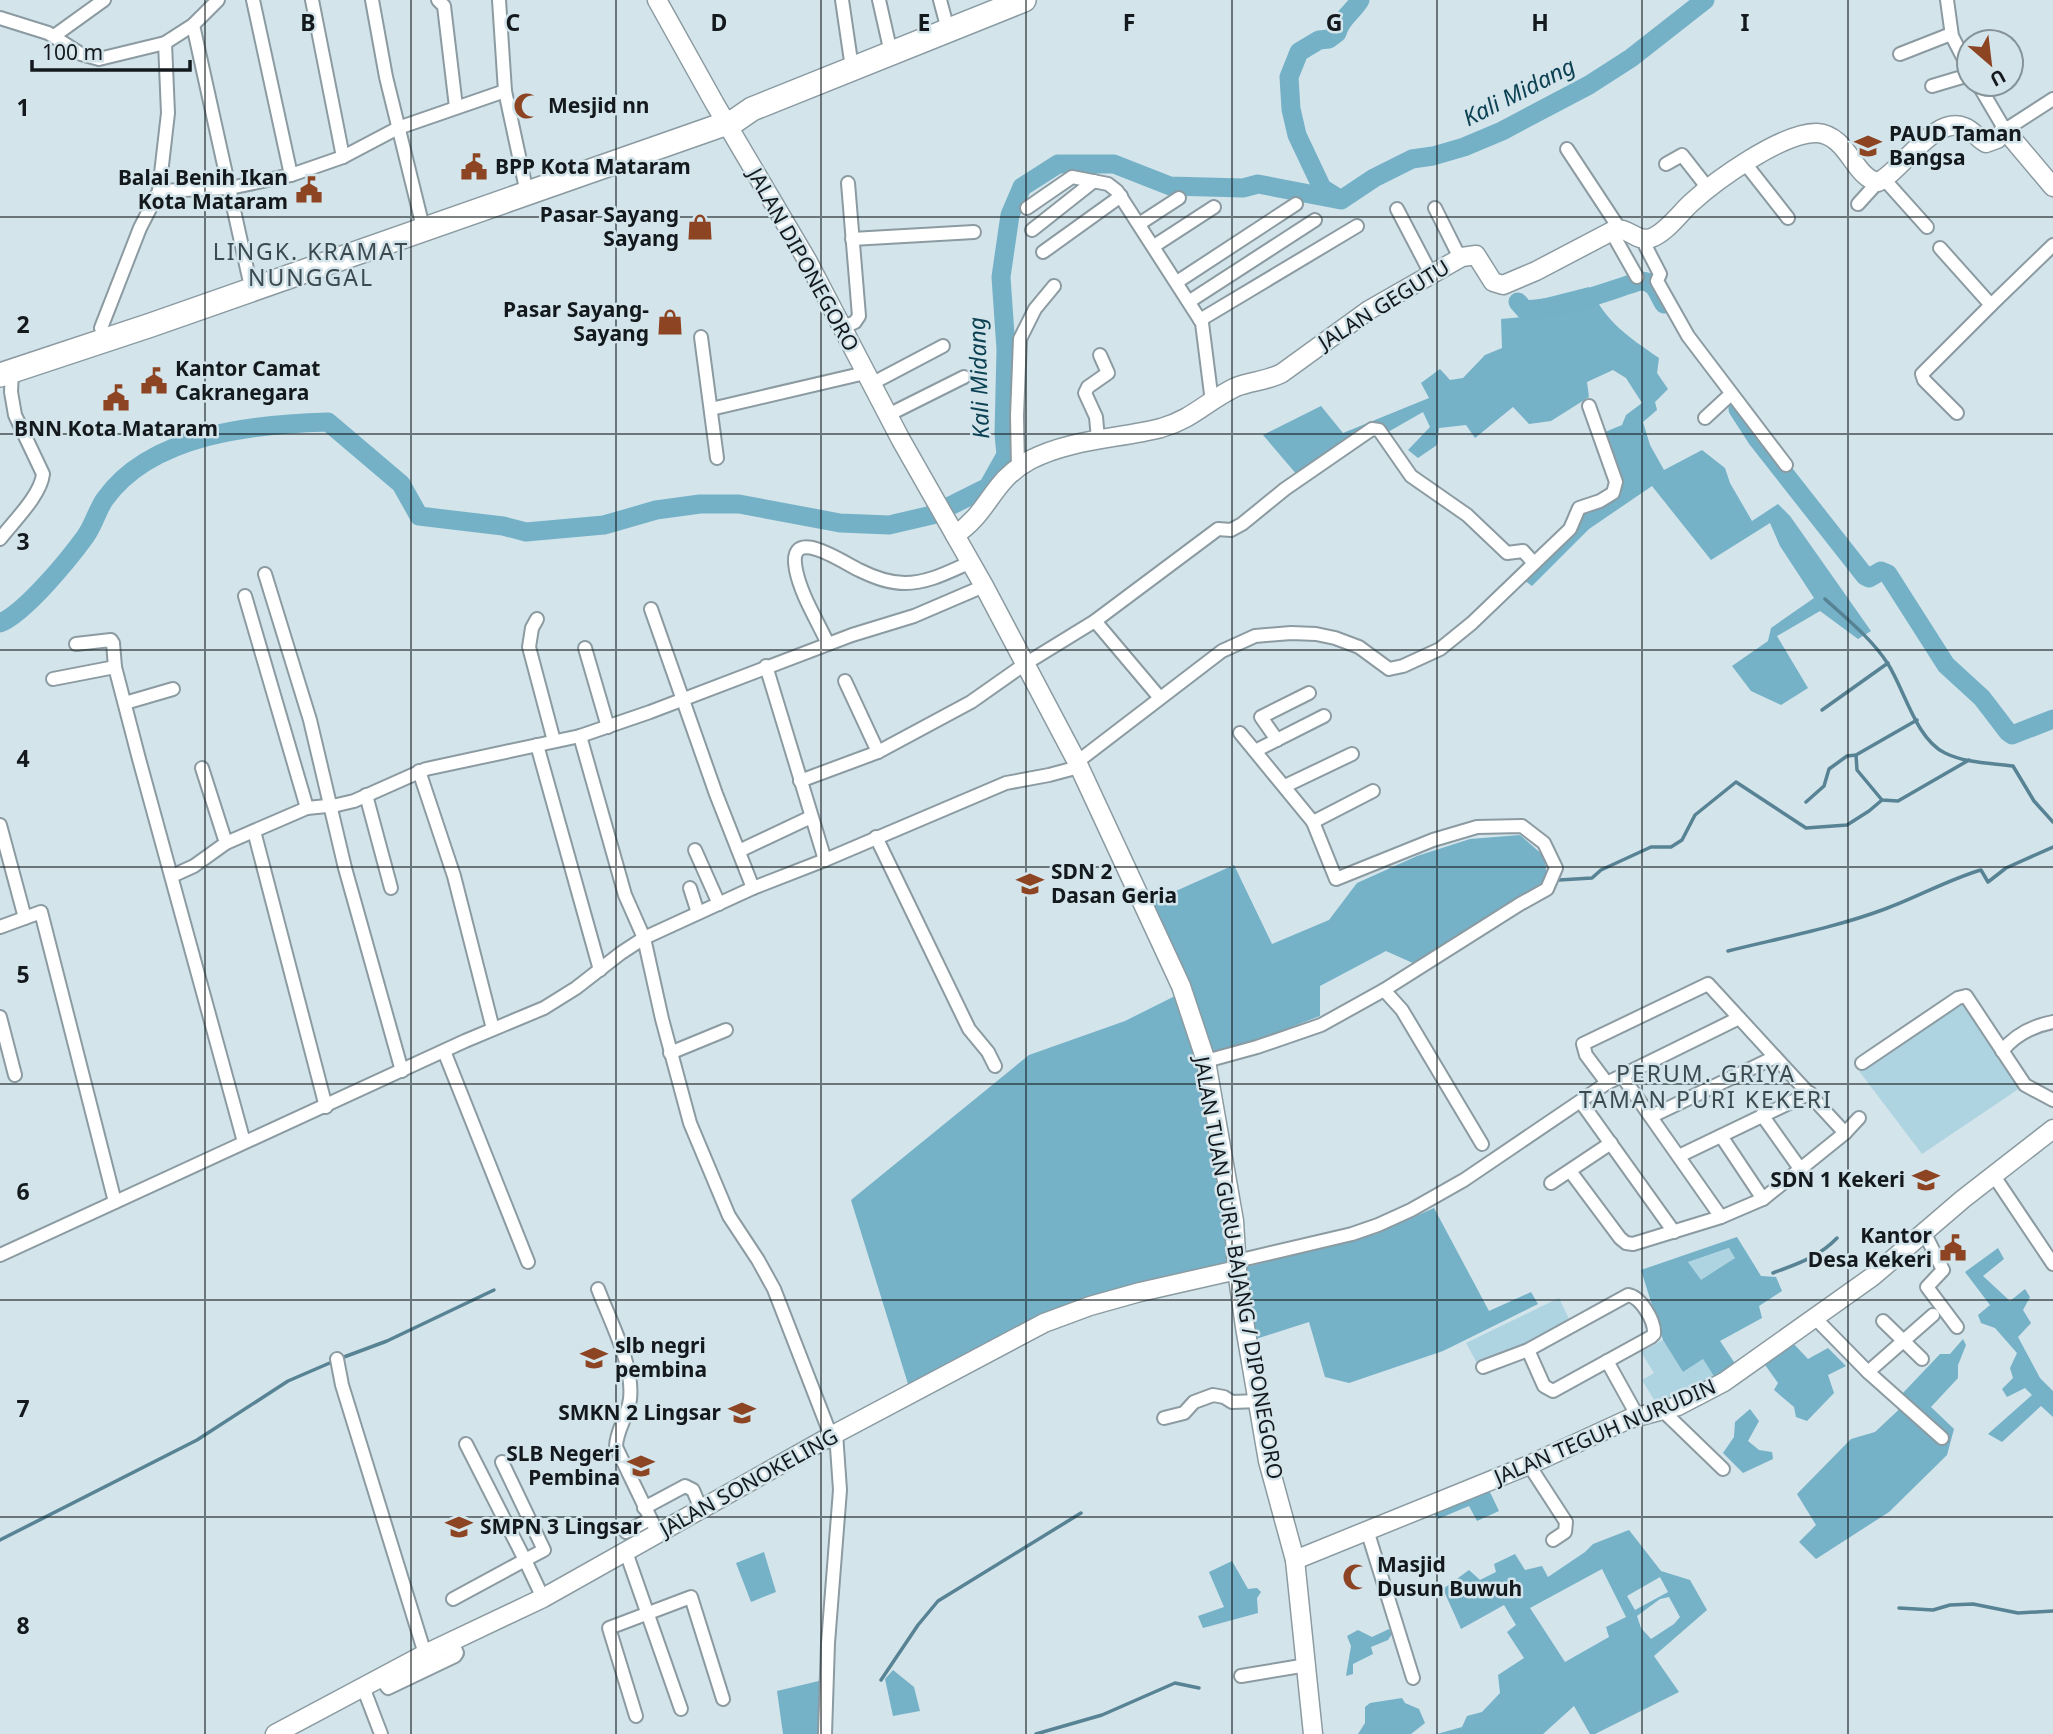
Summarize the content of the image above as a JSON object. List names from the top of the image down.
{
  "streets": {
    "street": [
      "JALAN DIPONEGORO",
      "JALAN GEGUTU",
      "JALAN TUAN GURU BAJANG / DIPONEGORO",
      "JALAN TEGUH NURUDIN",
      "JALAN SONOKELING"
    ]
  },
  "crossings": [
    ["JALAN DIPONEGORO", "JALAN GEGUTU"],
    ["JALAN DIPONEGORO", "JALAN TUAN GURU BAJANG / DIPONEGORO"],
    ["JALAN GEGUTU", "JALAN TUAN GURU BAJANG / DIPONEGORO"],
    ["JALAN TUAN GURU BAJANG / DIPONEGORO", "JALAN TEGUH NURUDIN"],
    ["JALAN TUAN GURU BAJANG / DIPONEGORO", "JALAN SONOKELING"]
  ],
  "districts": ["LINGK. KRAMAT NUNGGAL", "PERUM. GRIYA TAMAN PURI KEKERI"],
  "water": ["Kali Midang"],
  "places": {
    "mosque": ["Mesjid nn", "Masjid Dusun Buwuh"],
    "school or university": [
      "PAUD Taman Bangsa",
      "SDN 2 Dasan Geria",
      "SDN 1 Kekeri",
      "slb negri pembina",
      "SMKN 2 Lingsar",
      "SLB Negeri Pembina",
      "SMPN 3 Lingsar"
    ],
    "public building": [
      "BPP Kota Mataram",
      "Balai Benih Ikan Kota Mataram",
      "Kantor Camat Cakranegara",
      "BNN Kota Mataram",
      "Kantor Desa Kekeri"
    ],
    "shop": ["Pasar Sayang Sayang", "Pasar Sayang- Sayang"]
  },
  "scale_bar": "100 m",
  "north": "bottom right",
  "grid": {
    "columns": [
      "B",
      "C",
      "D",
      "E",
      "F",
      "G",
      "H",
      "I"
    ],
    "rows": [
      "1",
      "2",
      "3",
      "4",
      "5",
      "6",
      "7",
      "8"
    ]
  }
}
